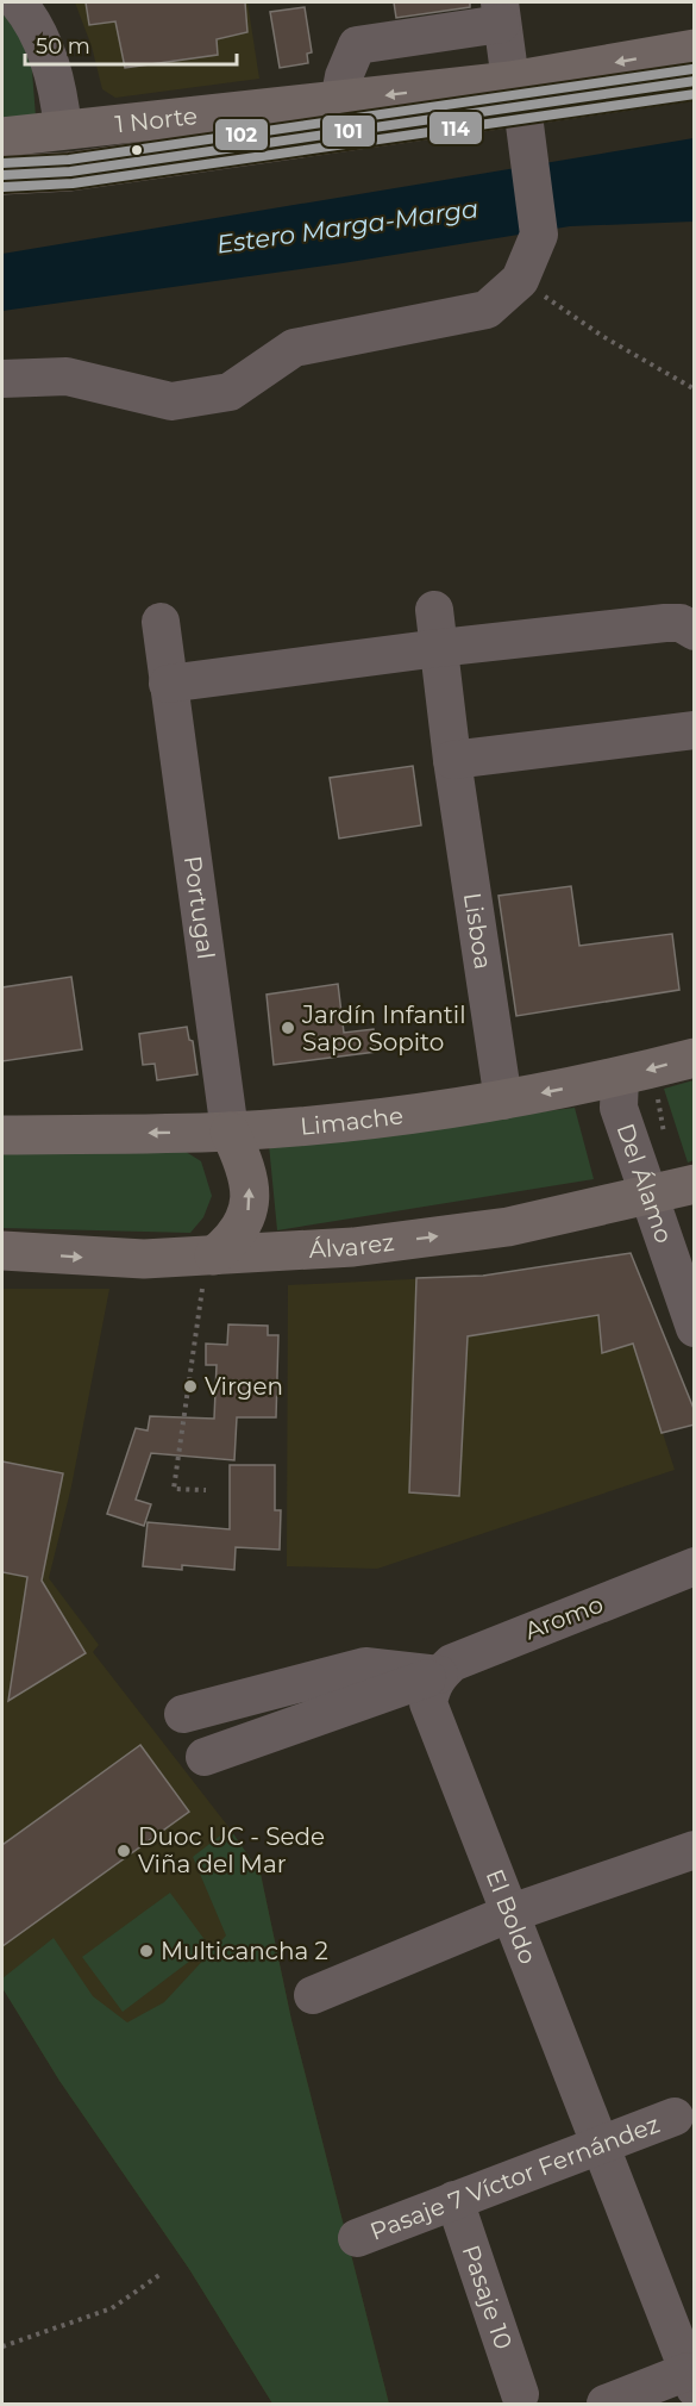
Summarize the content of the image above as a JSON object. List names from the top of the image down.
{
  "streets": {
    "main road": ["1 Norte", "Limache", "Álvarez"],
    "street": [
      "Portugal",
      "Lisboa",
      "Del Álamo",
      "Aromo",
      "El Boldo",
      "Pasaje 7 Víctor Fernández",
      "Pasaje 10"
    ]
  },
  "crossings": [
    ["Portugal", "Limache"],
    ["Lisboa", "Limache"],
    ["Limache", "Del Álamo"],
    ["Del Álamo", "Álvarez"],
    ["Aromo", "El Boldo"],
    ["El Boldo", "Pasaje 7 Víctor Fernández"],
    ["Pasaje 7 Víctor Fernández", "Pasaje 10"]
  ],
  "one_way": ["Limache", "Álvarez"],
  "water": ["Estero Marga-Marga"],
  "places": [
    "Jardín Infantil Sapo Sopito",
    "Virgen",
    "Duoc UC - Sede Viña del Mar",
    "Multicancha 2"
  ],
  "lines": ["transit line 102", "transit line 101", "transit line 114"],
  "scale_bar": "50 m"
}
